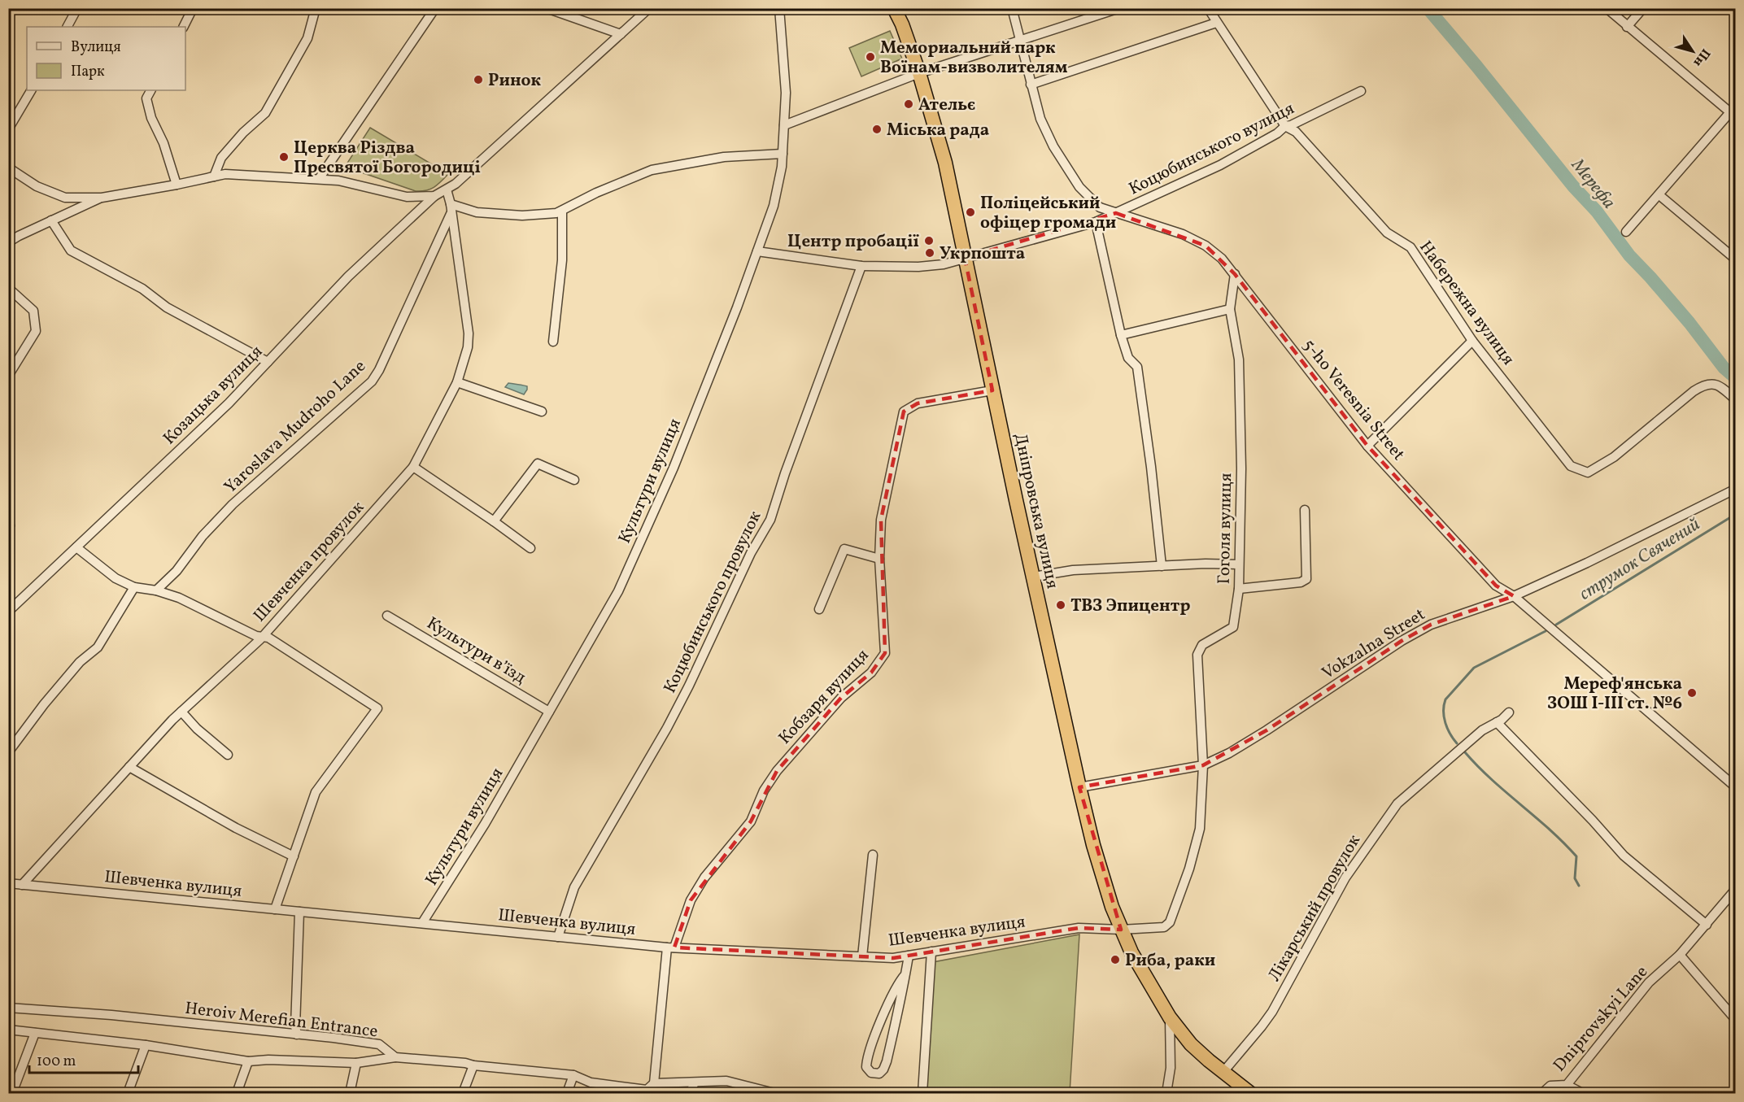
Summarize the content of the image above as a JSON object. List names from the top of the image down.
{
  "streets": {
    "highway": ["Дніпровська вулиця"],
    "street": [
      "Коцюбинського вулиця",
      "Набережна вулиця",
      "Козацька вулиця",
      "5-ho Veresnia Street",
      "Yaroslava Mudroho Lane",
      "Культури вулиця",
      "Гоголя вулиця",
      "Шевченка провулок",
      "Коцюбинського провулок",
      "Vokzalna Street",
      "Культури в’їзд",
      "Кобзаря вулиця",
      "Шевченка вулиця",
      "Лікарський провулок",
      "Dniprovskyi Lane",
      "Heroiv Merefian Entrance"
    ]
  },
  "crossings": [
    ["Коцюбинського вулиця", "Набережна вулиця"],
    ["Коцюбинського вулиця", "5-ho Veresnia Street"],
    ["Коцюбинського вулиця", "Культури вулиця"],
    ["Коцюбинського вулиця", "Дніпровська вулиця"],
    ["Коцюбинського вулиця", "Коцюбинського провулок"],
    ["Козацька вулиця", "Шевченка провулок"],
    ["5-ho Veresnia Street", "Гоголя вулиця"],
    ["5-ho Veresnia Street", "Vokzalna Street"],
    ["Yaroslava Mudroho Lane", "Шевченка провулок"],
    ["Культури вулиця", "Культури в’їзд"],
    ["Культури вулиця", "Шевченка вулиця"],
    ["Дніпровська вулиця", "Vokzalna Street"],
    ["Дніпровська вулиця", "Кобзаря вулиця"],
    ["Дніпровська вулиця", "Шевченка вулиця"],
    ["Дніпровська вулиця", "Лікарський провулок"],
    ["Гоголя вулиця", "Vokzalna Street"],
    ["Гоголя вулиця", "Шевченка вулиця"],
    ["Шевченка провулок", "Шевченка вулиця"],
    ["Коцюбинського провулок", "Шевченка вулиця"],
    ["Vokzalna Street", "Шевченка вулиця"],
    ["Кобзаря вулиця", "Шевченка вулиця"],
    ["Кобзаря вулиця", "Heroiv Merefian Entrance"]
  ],
  "water": ["Мерефа", "струмок Свячений"],
  "places": [
    "Мемориальний парк Воїнам-визволителям",
    "Ринок",
    "Ательє",
    "Міська рада",
    "Церква Різдва Пресвятої Богородиці",
    "Поліцейський офіцер громади",
    "Центр пробації",
    "Укрпошта",
    "ТВЗ Эпицентр",
    "Мереф'янська ЗОШ І-ІІІ ст. №6",
    "Риба, раки"
  ],
  "legend": ["Вулиця", "Парк"],
  "scale_bar": "100 m",
  "north": "bottom right"
}
